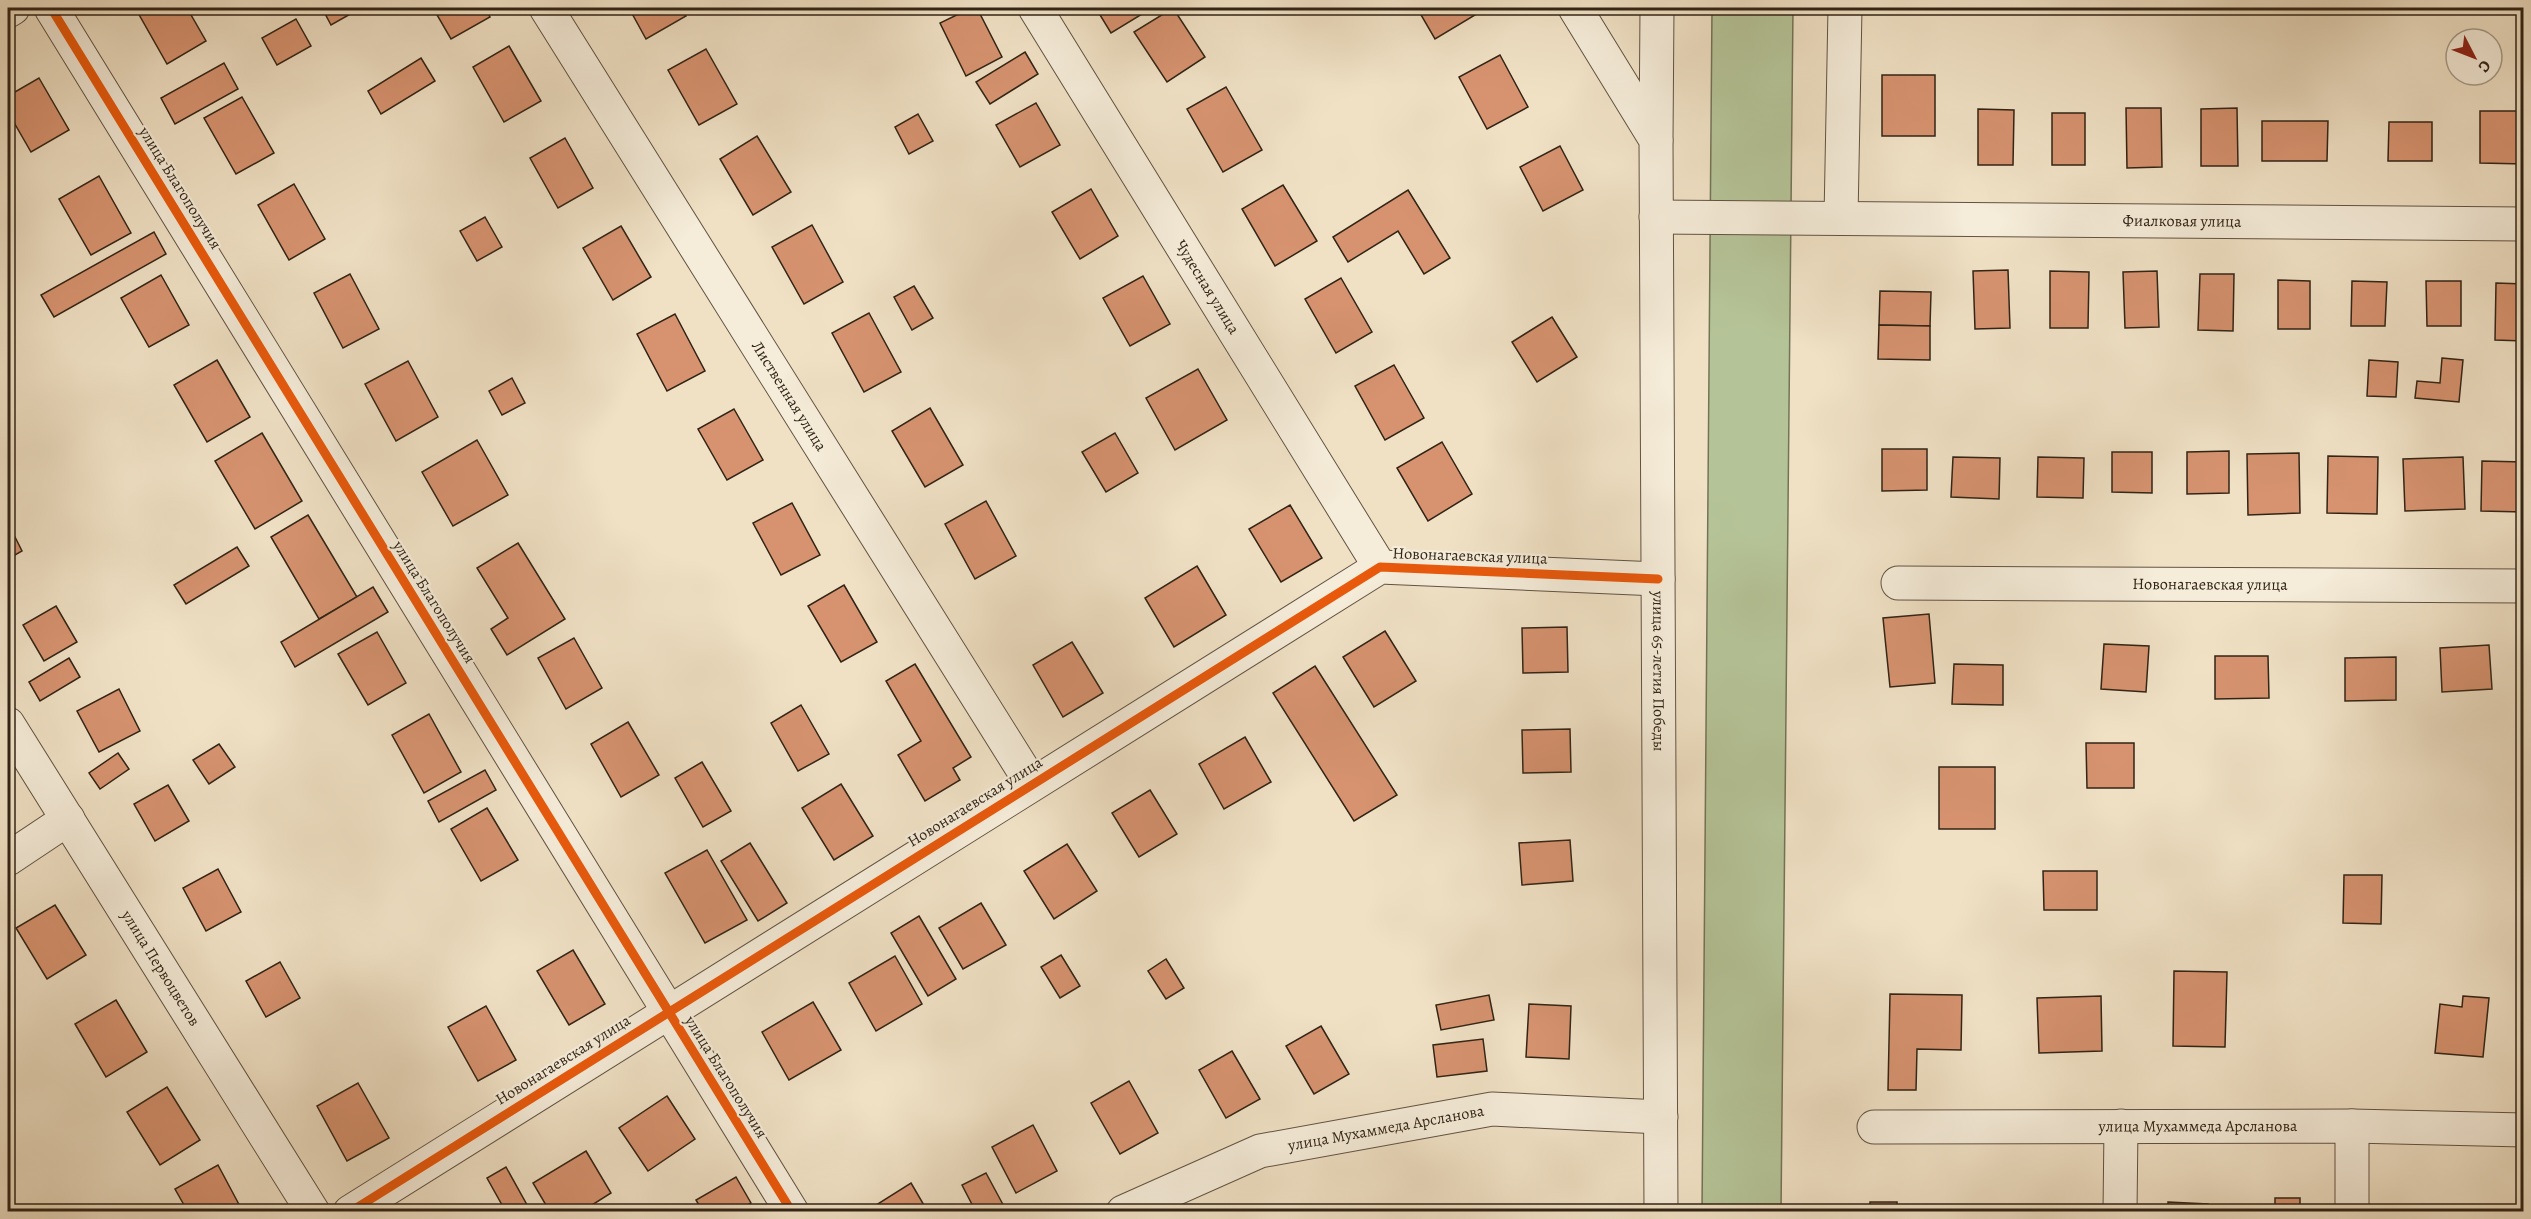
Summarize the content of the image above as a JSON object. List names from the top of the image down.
{
  "streets": {
    "street": [
      "улица Благополучия",
      "Фиалковая улица",
      "Чудесная улица",
      "Лиственная улица",
      "Новонагаевская улица",
      "улица 65-летия Победы",
      "улица Первоцветов",
      "улица Мухаммеда Арсланова"
    ]
  },
  "crossings": [
    ["улица Благополучия", "Новонагаевская улица"],
    ["Фиалковая улица", "улица 65-летия Победы"],
    ["Чудесная улица", "Новонагаевская улица"],
    ["Лиственная улица", "Новонагаевская улица"],
    ["Новонагаевская улица", "улица 65-летия Победы"],
    ["улица 65-летия Победы", "улица Мухаммеда Арсланова"]
  ],
  "north": "bottom right"
}
